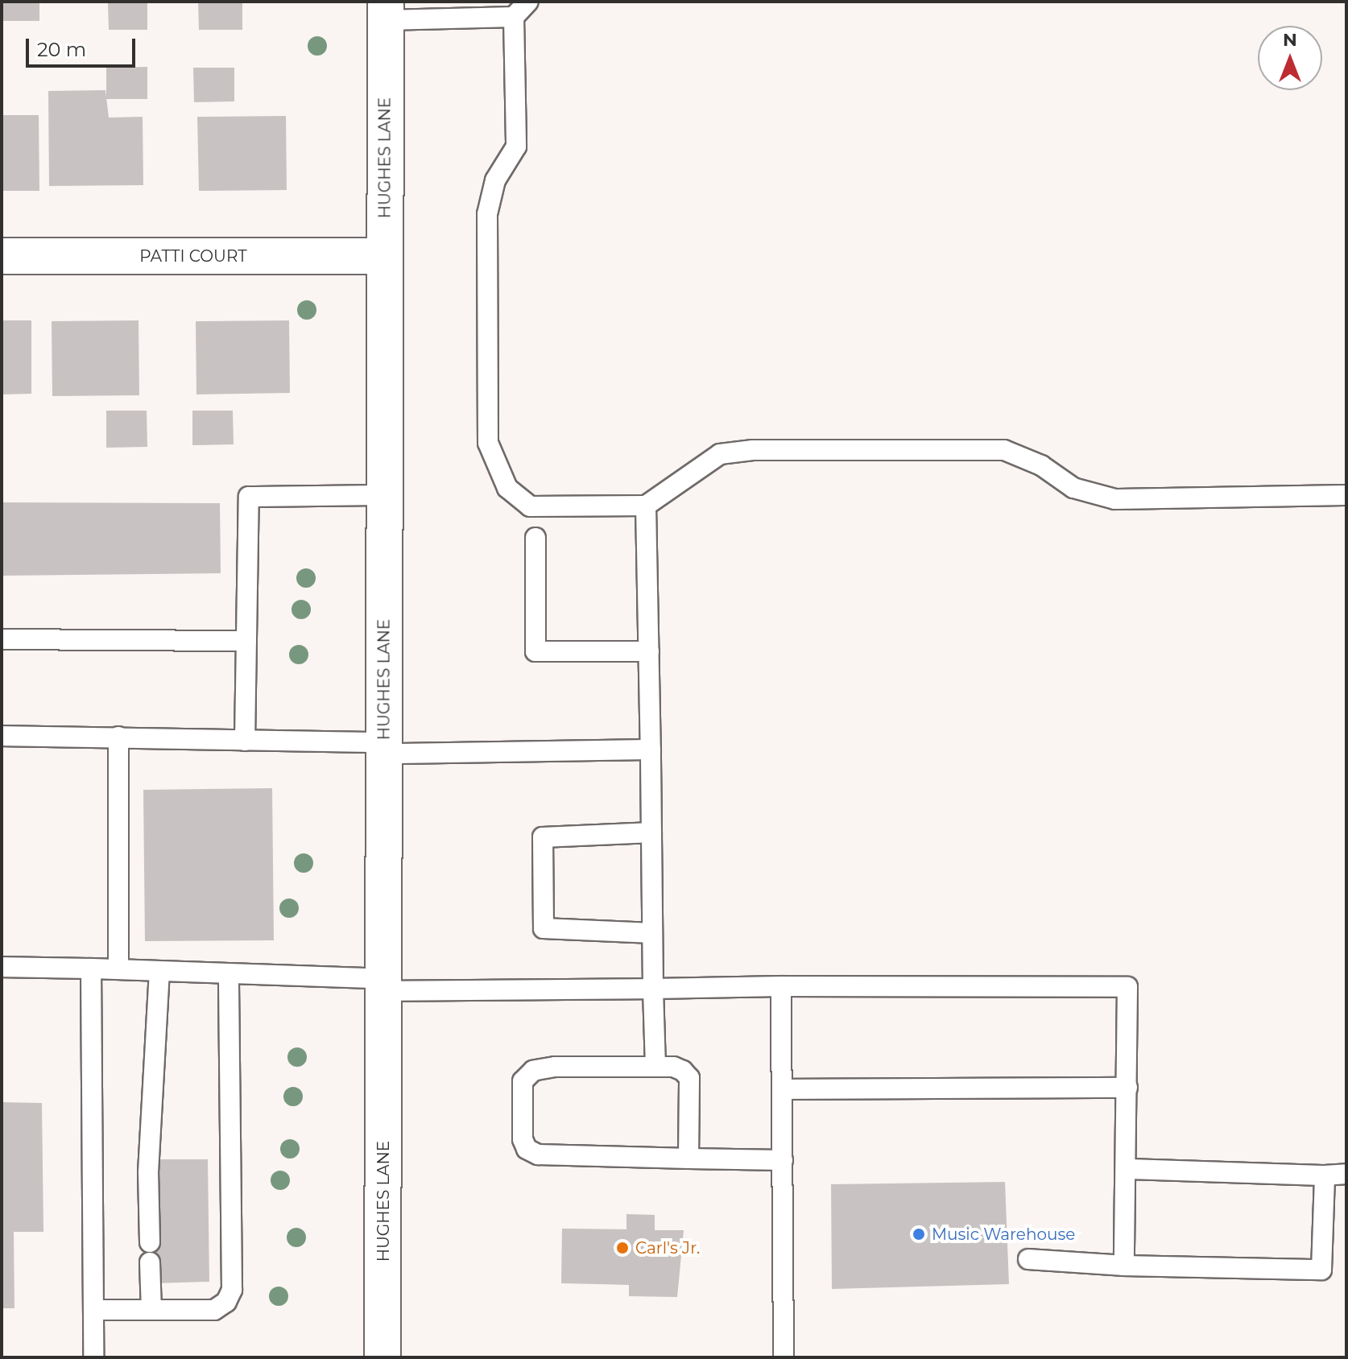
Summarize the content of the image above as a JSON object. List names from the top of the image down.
{
  "streets": {
    "street": ["HUGHES LANE", "PATTI COURT"]
  },
  "crossings": [
    ["HUGHES LANE", "PATTI COURT"]
  ],
  "places": ["Music Warehouse", "Carl's Jr."],
  "scale_bar": "20 m",
  "north": "top"
}
